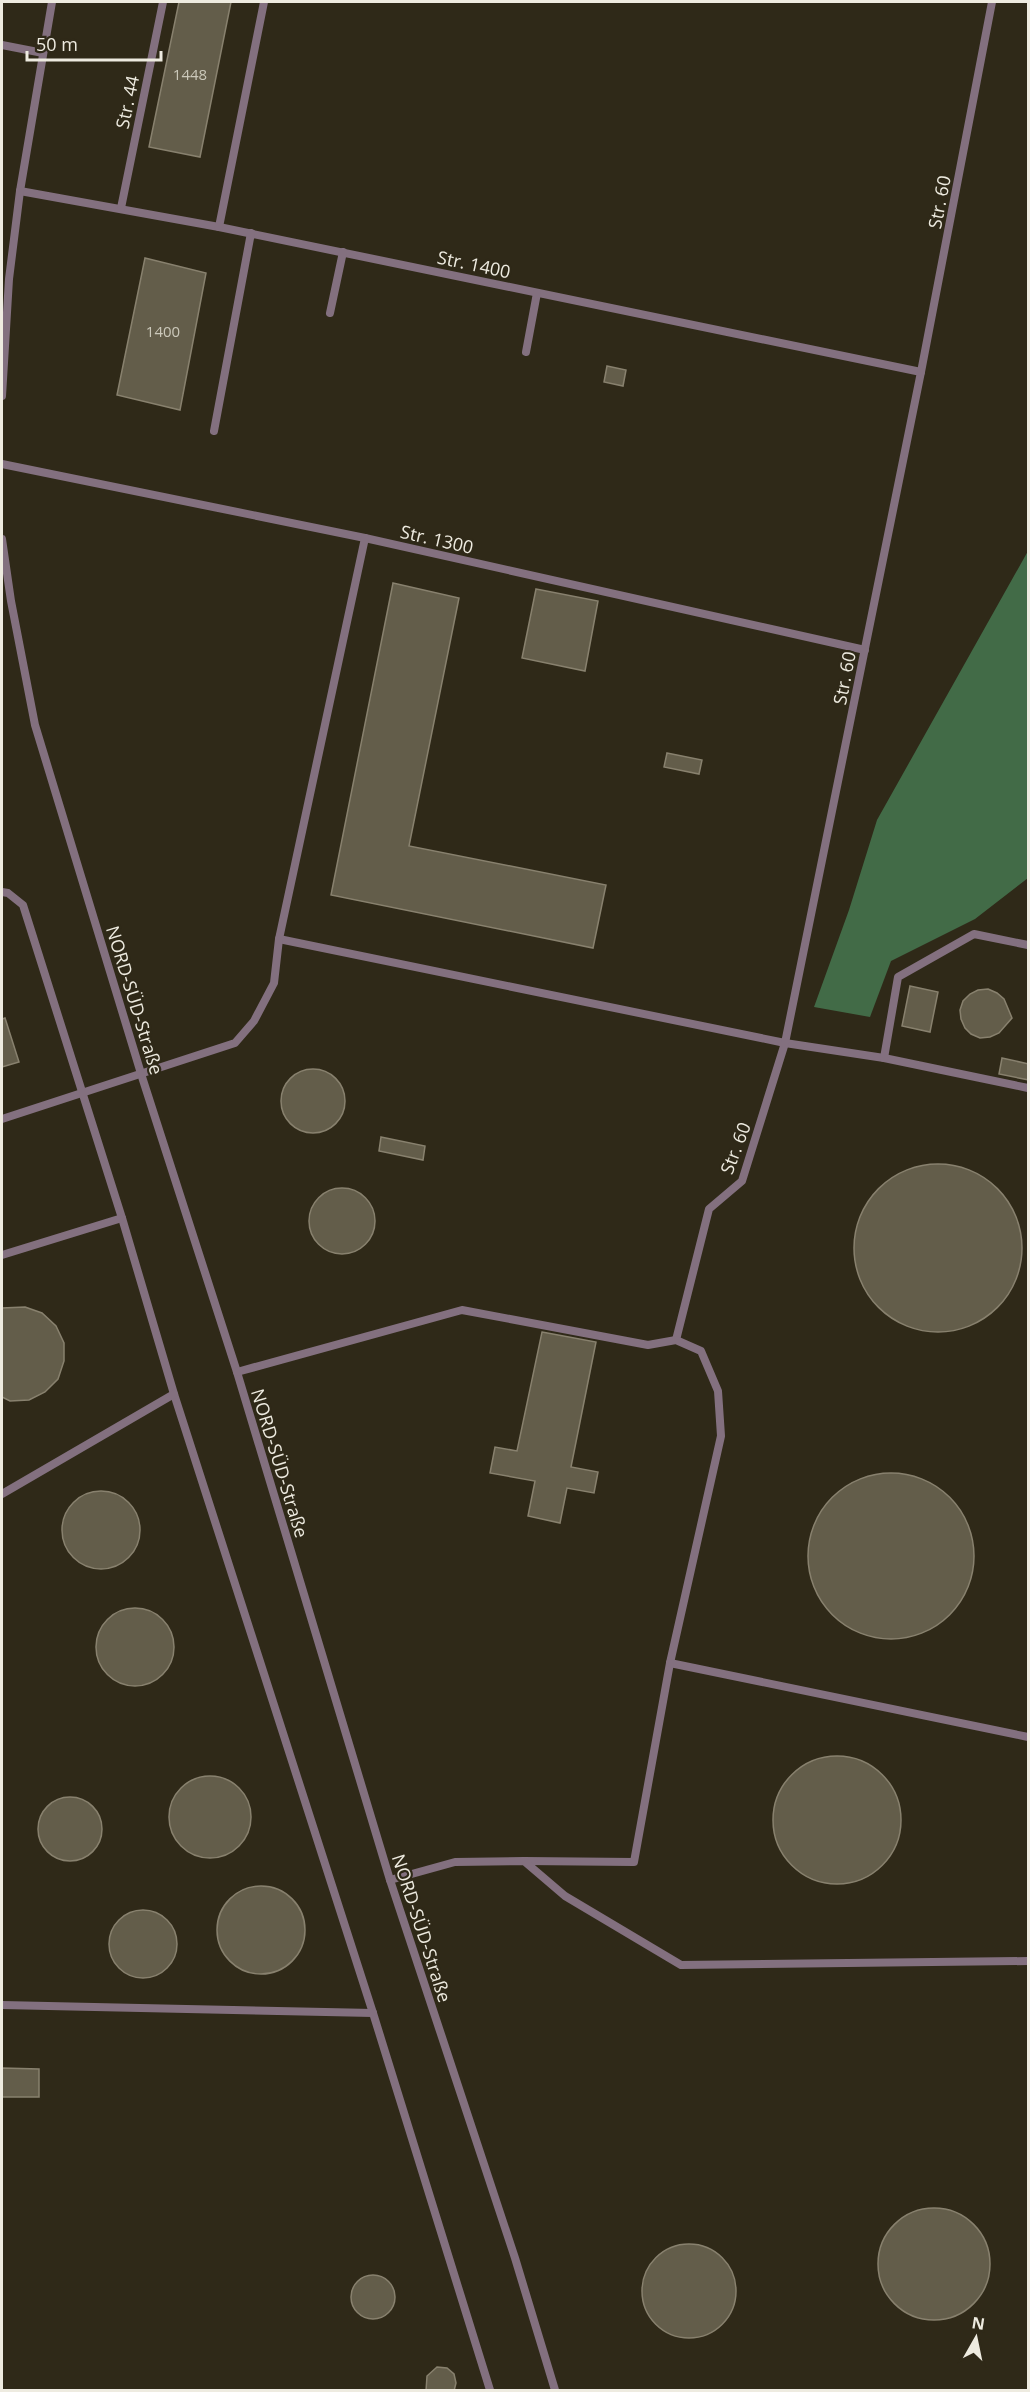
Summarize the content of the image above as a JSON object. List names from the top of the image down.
{
  "streets": {
    "lane": [
      "Str. 44",
      "Str. 60",
      "Str. 1400",
      "Str. 1300",
      "NORD-SÜD-Straße"
    ]
  },
  "crossings": [
    ["Str. 44", "Str. 1400"],
    ["Str. 60", "Str. 1400"],
    ["Str. 60", "Str. 1300"]
  ],
  "house_numbers": ["1448", "1400"],
  "scale_bar": "50 m",
  "north": "top"
}
